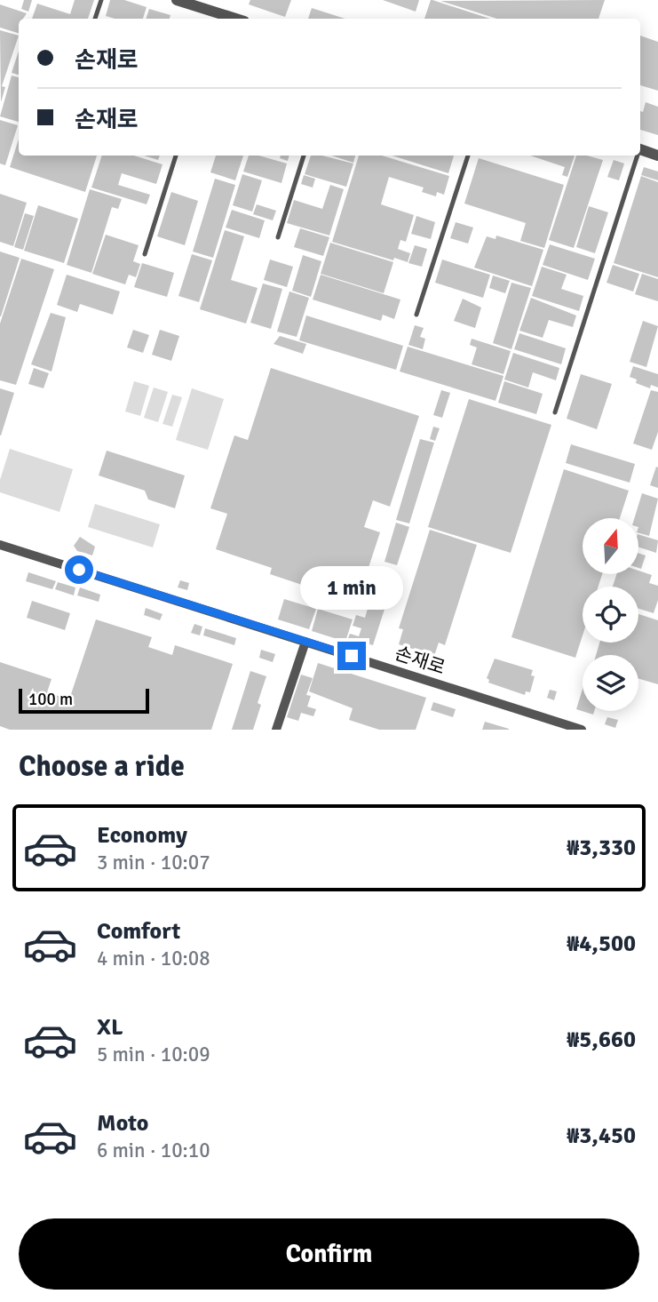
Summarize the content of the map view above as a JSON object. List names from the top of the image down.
{
  "streets": {
    "street": ["손재로"]
  },
  "scale_bar": "100 m",
  "north": "top",
  "page": {
    "banner": ["손재로", "손재로"],
    "bubble": "1 min",
    "scale": "100 m",
    "heading": "Choose a ride",
    "list": [
      {
        "name": "Economy",
        "note": "3 min · 10:07",
        "value": "₩3,330"
      },
      {
        "name": "Comfort",
        "note": "4 min · 10:08",
        "value": "₩4,500"
      },
      {
        "name": "XL",
        "note": "5 min · 10:09",
        "value": "₩5,660"
      },
      {
        "name": "Moto",
        "note": "6 min · 10:10",
        "value": "₩3,450"
      }
    ],
    "buttons": "Confirm"
  }
}
